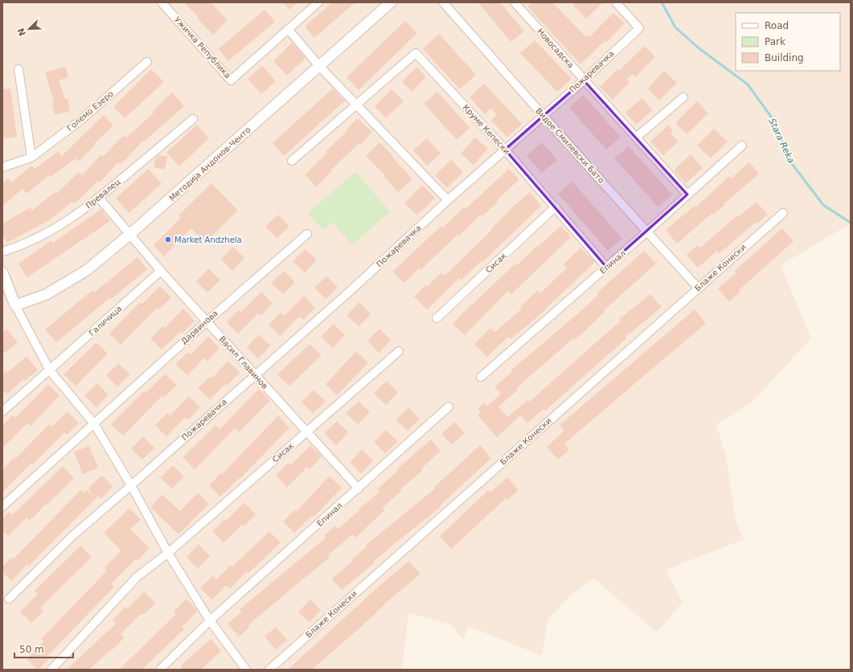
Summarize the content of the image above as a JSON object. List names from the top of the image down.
{
  "streets": {
    "street": [
      "Ужичка Република",
      "Новосадска",
      "Пожаревачка",
      "Големо Езеро",
      "Круме Кепески",
      "Видое Смилевски Бато",
      "Методија Андонов-Ченто",
      "Превалец",
      "Епинал",
      "Сисак",
      "Блаже Конески",
      "Галичица",
      "Дарвинова",
      "Васил Главинов"
    ]
  },
  "crossings": [
    ["Новосадска", "Пожаревачка"],
    ["Новосадска", "Епинал"],
    ["Пожаревачка", "Круме Кепески"],
    ["Пожаревачка", "Видое Смилевски Бато"],
    ["Пожаревачка", "Васил Главинов"],
    ["Круме Кепески", "Епинал"],
    ["Круме Кепески", "Сисак"],
    ["Видое Смилевски Бато", "Епинал"],
    ["Видое Смилевски Бато", "Блаже Конески"],
    ["Методија Андонов-Ченто", "Васил Главинов"],
    ["Превалец", "Васил Главинов"],
    ["Епинал", "Васил Главинов"],
    ["Сисак", "Васил Главинов"],
    ["Галичица", "Васил Главинов"],
    ["Дарвинова", "Васил Главинов"]
  ],
  "water": ["Stara Reka"],
  "places": ["Market Andzhela"],
  "legend": ["Road", "Park", "Building"],
  "scale_bar": "50 m",
  "north": "bottom left"
}
